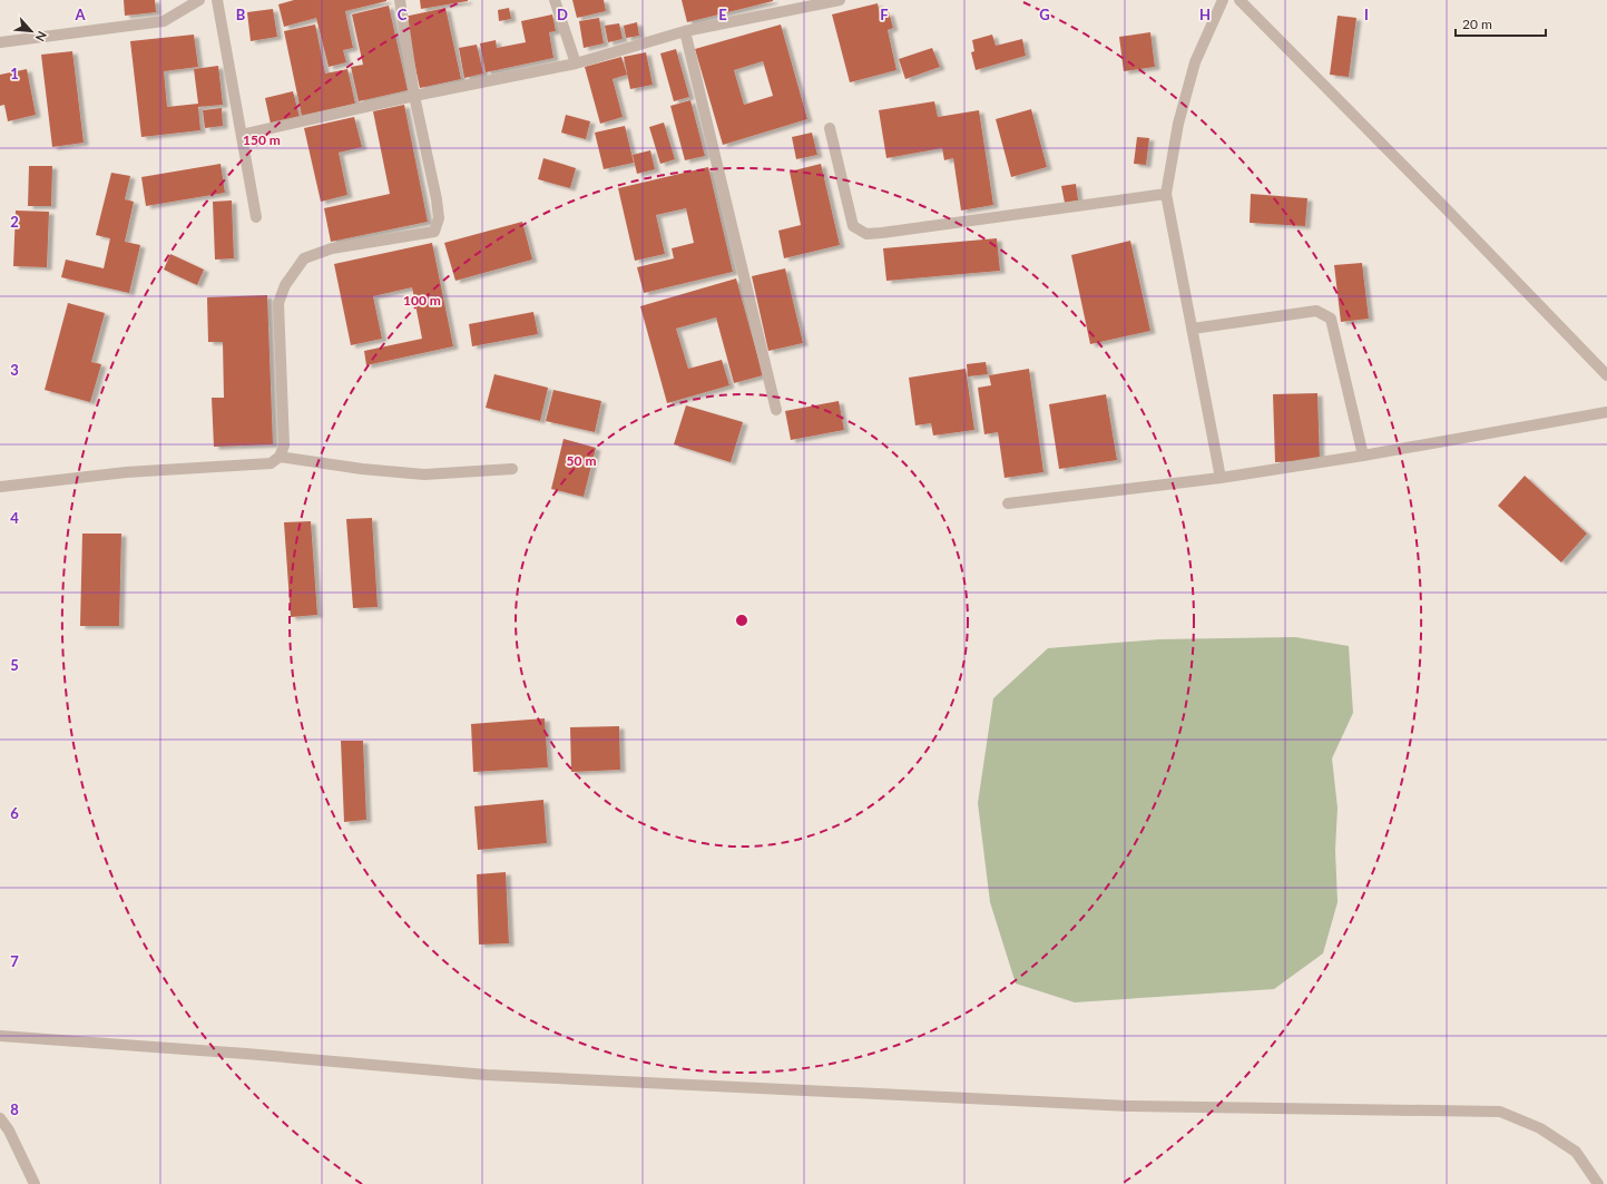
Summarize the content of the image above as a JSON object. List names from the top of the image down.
{
  "scale_bar": "20 m",
  "north": "bottom right",
  "grid": {
    "columns": [
      "A",
      "B",
      "C",
      "D",
      "E",
      "F",
      "G",
      "H",
      "I"
    ],
    "rows": [
      "1",
      "2",
      "3",
      "4",
      "5",
      "6",
      "7",
      "8"
    ]
  },
  "rings": ["150 m", "100 m", "50 m"]
}
